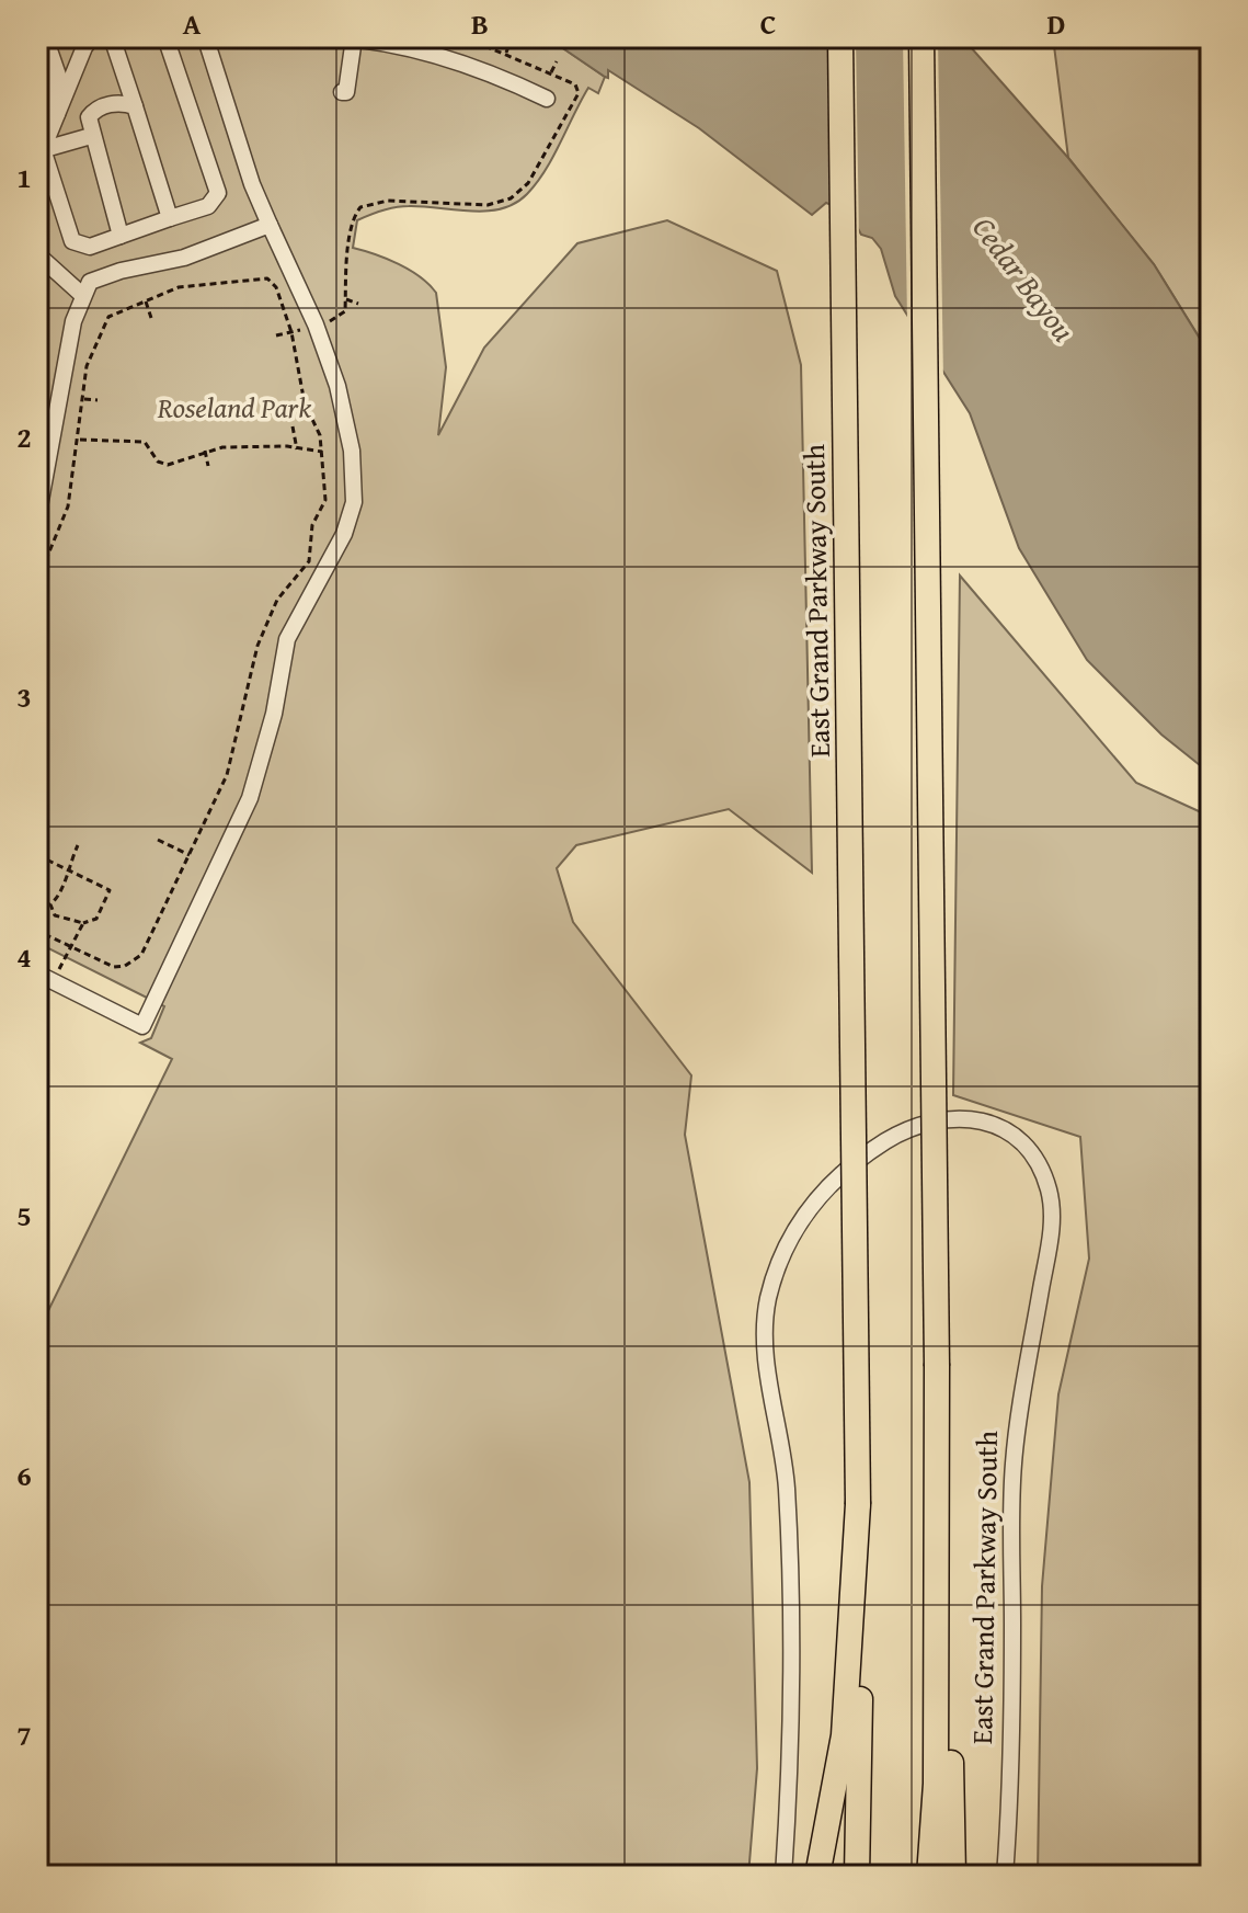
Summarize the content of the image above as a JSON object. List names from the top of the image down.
{
  "streets": {
    "highway": ["East Grand Parkway South"]
  },
  "water": ["Cedar Bayou"],
  "parks": ["Roseland Park"],
  "grid": {
    "columns": [
      "A",
      "B",
      "C",
      "D"
    ],
    "rows": [
      "1",
      "2",
      "3",
      "4",
      "5",
      "6",
      "7"
    ]
  }
}
